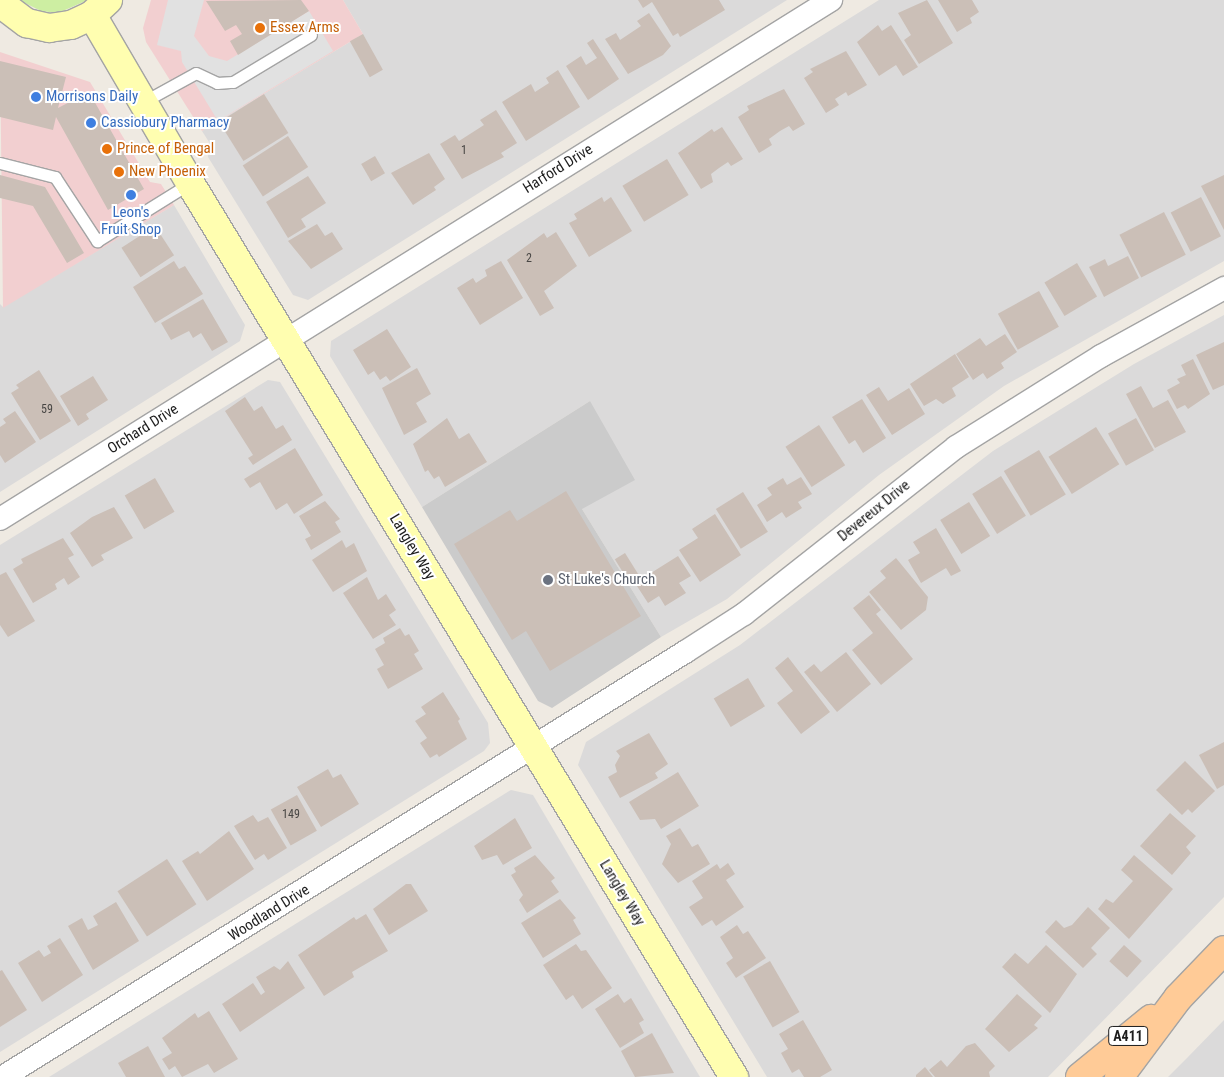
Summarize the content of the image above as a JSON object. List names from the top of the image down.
{
  "streets": {
    "main road": ["A411"],
    "street": [
      "Harford Drive",
      "Orchard Drive",
      "Devereux Drive",
      "Langley Way",
      "Woodland Drive"
    ]
  },
  "crossings": [
    ["Harford Drive", "Orchard Drive"],
    ["Harford Drive", "Langley Way"],
    ["Orchard Drive", "Langley Way"],
    ["Devereux Drive", "Langley Way"],
    ["Devereux Drive", "Woodland Drive"],
    ["Langley Way", "Woodland Drive"]
  ],
  "places": [
    "Essex Arms",
    "Morrisons Daily",
    "Cassiobury Pharmacy",
    "Prince of Bengal",
    "New Phoenix",
    "Leon's Fruit Shop",
    "St Luke's Church"
  ],
  "house_numbers": [
    "1",
    "2",
    "59",
    "149"
  ]
}
